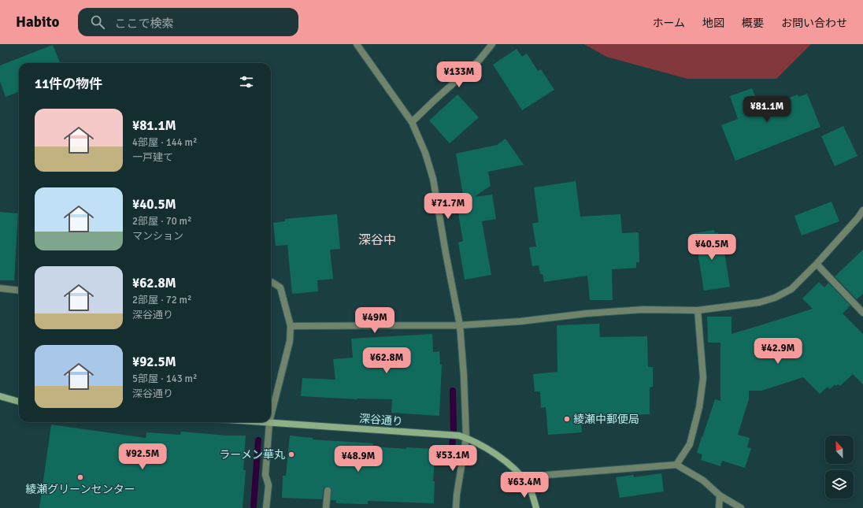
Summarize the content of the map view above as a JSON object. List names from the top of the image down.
{
  "streets": {
    "street": ["深谷通り"]
  },
  "districts": ["深谷中"],
  "places": ["綾瀬中郵便局", "ラーメン華丸", "綾瀬グリーンセンター"],
  "north": "top",
  "page": {
    "header": "Habito",
    "search": "ここで検索",
    "nav": [
      "ホーム",
      "地図",
      "概要",
      "お問い合わせ"
    ],
    "price": [
      "¥133M",
      "¥81.1M",
      "¥71.7M",
      "¥40.5M",
      "¥49M",
      "¥42.9M",
      "¥62.8M",
      "¥92.5M",
      "¥53.1M",
      "¥48.9M",
      "¥63.4M"
    ],
    "heading": "11件の物件",
    "list": [
      {
        "name": "¥81.1M",
        "note": "4部屋 · 144 m² · 一戸建て"
      },
      {
        "name": "¥40.5M",
        "note": "2部屋 · 70 m² · マンション"
      },
      {
        "name": "¥62.8M",
        "note": "2部屋 · 72 m² · 深谷通り"
      },
      {
        "name": "¥92.5M",
        "note": "5部屋 · 143 m² · 深谷通り"
      }
    ]
  }
}
